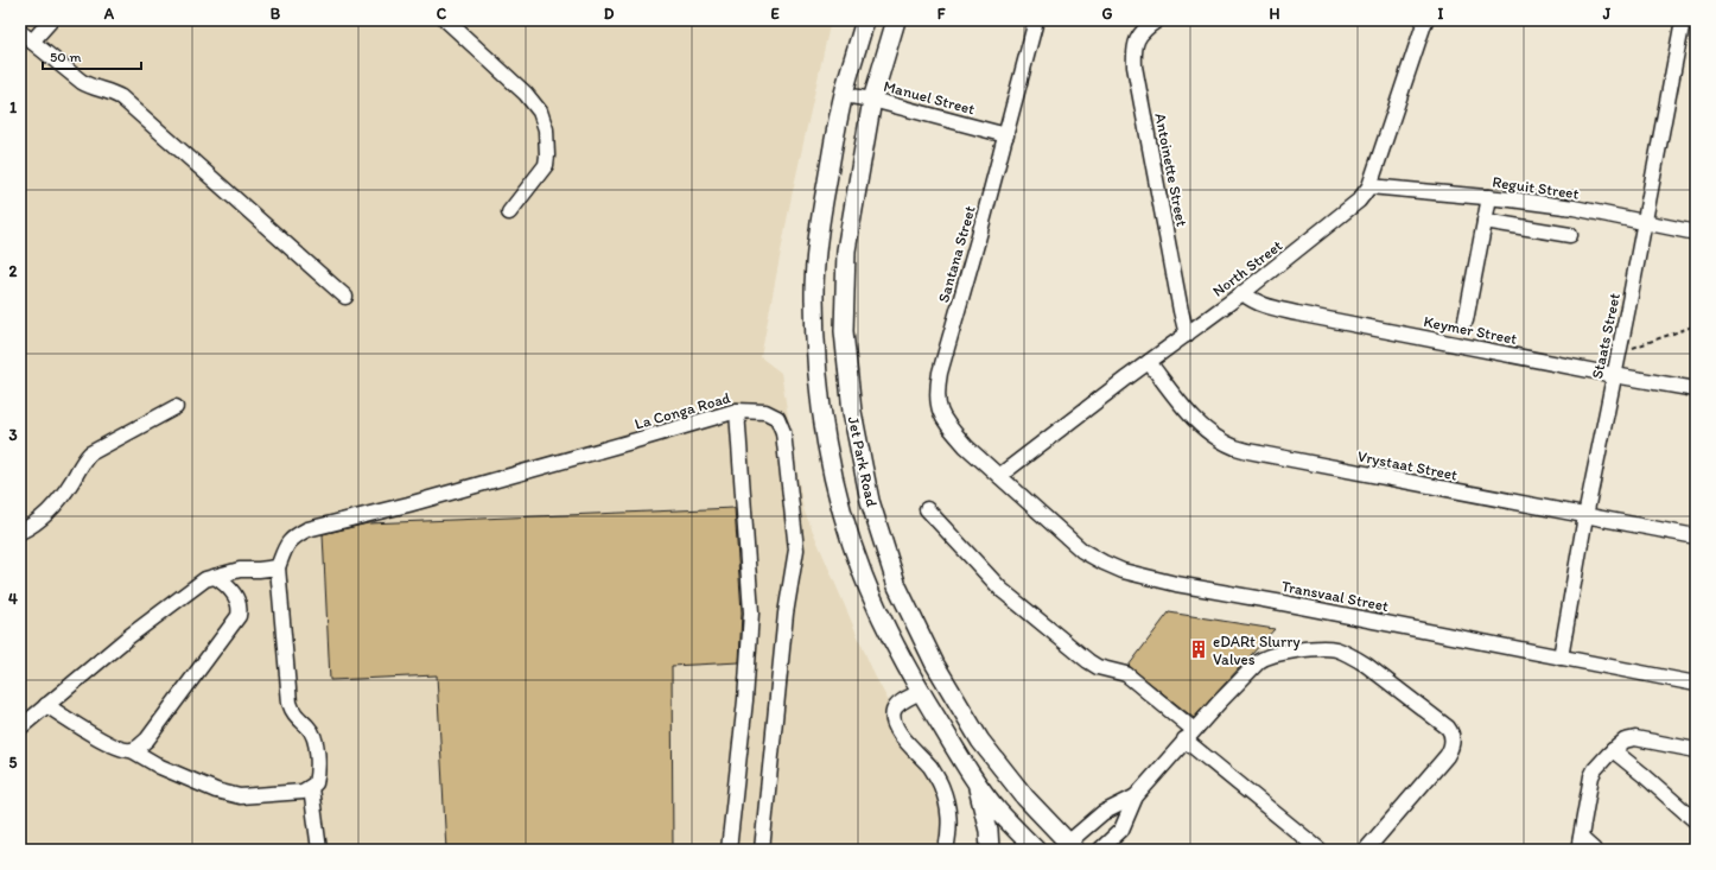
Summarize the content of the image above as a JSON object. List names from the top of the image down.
{
  "streets": {
    "main road": ["Jet Park Road"],
    "street": [
      "Manuel Street",
      "Antoinette Street",
      "Reguit Street",
      "Santana Street",
      "North Street",
      "Keymer Street",
      "Staats Street",
      "La Conga Road",
      "Vrystaat Street",
      "Transvaal Street"
    ]
  },
  "crossings": [
    ["Manuel Street", "Santana Street"],
    ["Manuel Street", "Jet Park Road"],
    ["Antoinette Street", "North Street"],
    ["Reguit Street", "North Street"],
    ["Reguit Street", "Staats Street"],
    ["Santana Street", "North Street"],
    ["Santana Street", "Transvaal Street"],
    ["North Street", "Keymer Street"],
    ["North Street", "Vrystaat Street"],
    ["North Street", "Transvaal Street"],
    ["Keymer Street", "Staats Street"],
    ["Staats Street", "Vrystaat Street"],
    ["Staats Street", "Transvaal Street"]
  ],
  "places": {
    "building": ["eDARt Slurry Valves"]
  },
  "scale_bar": "50 m",
  "grid": {
    "columns": [
      "A",
      "B",
      "C",
      "D",
      "E",
      "F",
      "G",
      "H",
      "I",
      "J"
    ],
    "rows": [
      "1",
      "2",
      "3",
      "4",
      "5"
    ]
  }
}
